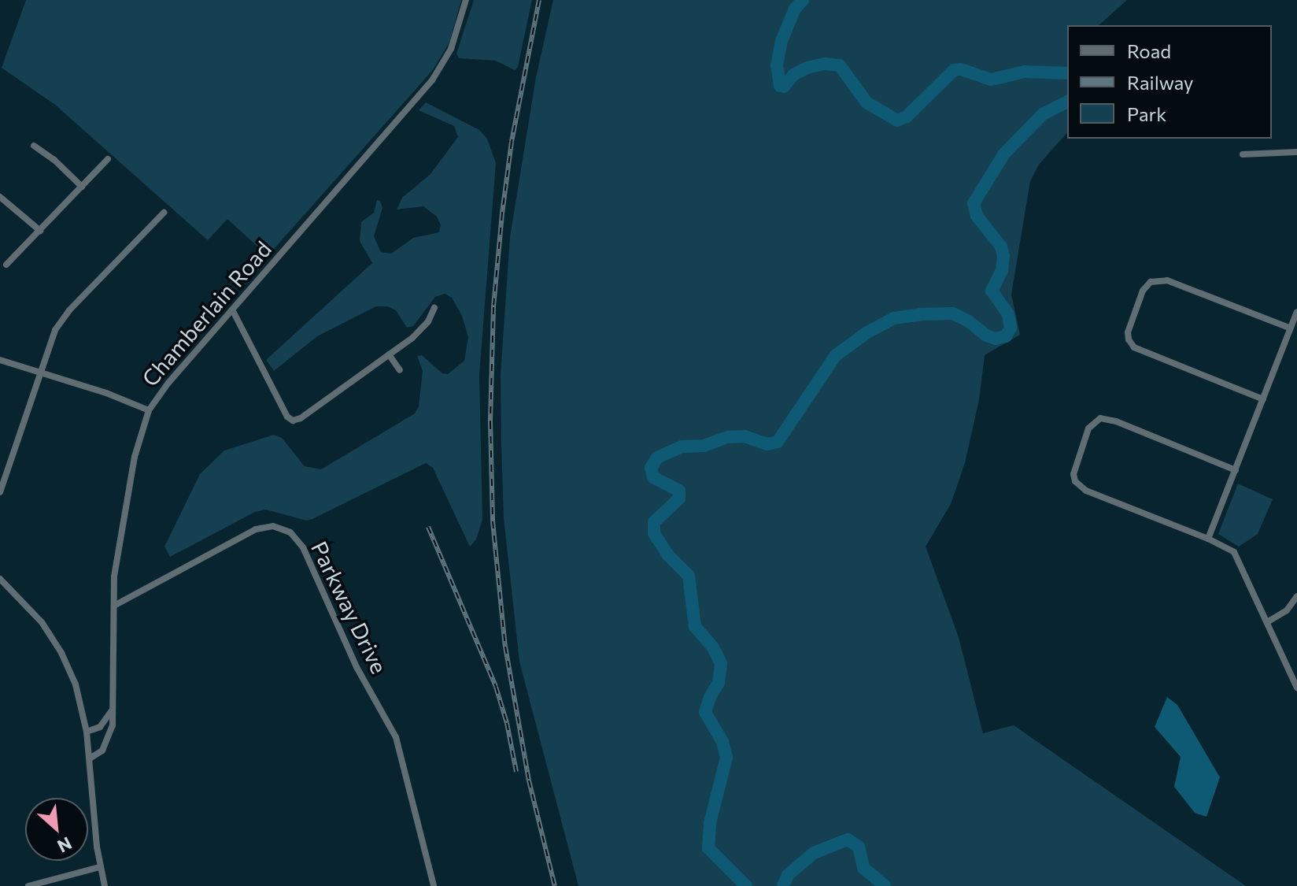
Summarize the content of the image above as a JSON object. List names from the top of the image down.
{
  "streets": {
    "street": ["Chamberlain Road", "Parkway Drive"]
  },
  "crossings": [
    ["Chamberlain Road", "Parkway Drive"]
  ],
  "legend": ["Road", "Railway", "Park"],
  "north": "bottom right"
}
